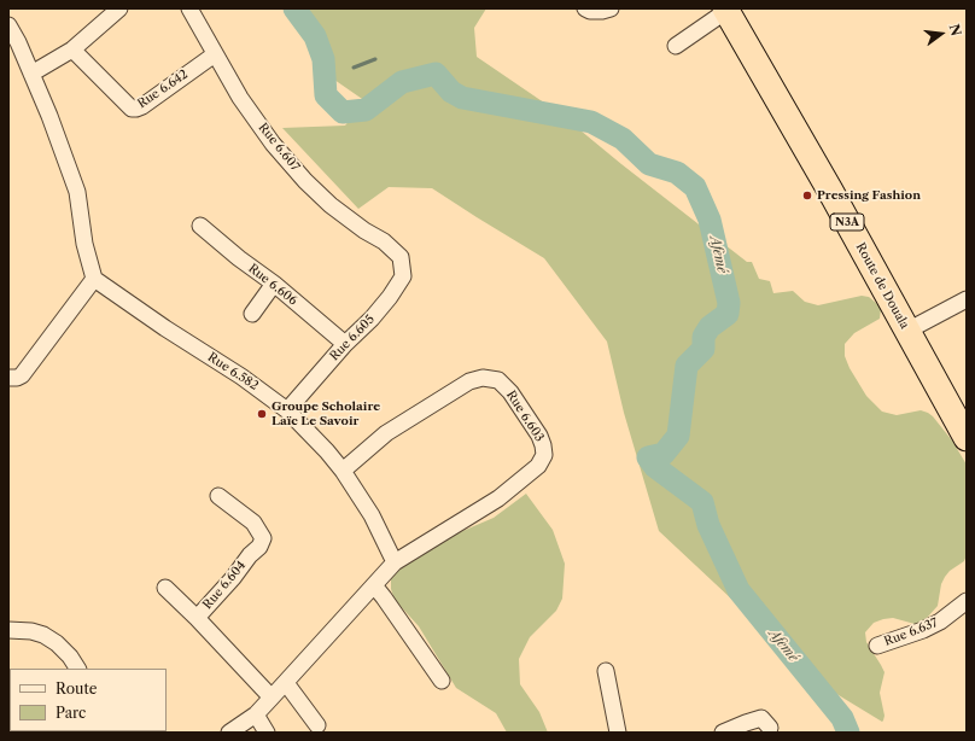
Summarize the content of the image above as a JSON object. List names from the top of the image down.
{
  "streets": {
    "highway": ["N3A", "Route de Douala"],
    "street": [
      "Rue 6.642",
      "Rue 6.607",
      "Rue 6.606",
      "Rue 6.605",
      "Rue 6.582",
      "Rue 6.603",
      "Rue 6.604",
      "Rue 6.637"
    ]
  },
  "crossings": [
    ["Rue 6.642", "Rue 6.607"],
    ["Rue 6.607", "Rue 6.605"],
    ["Rue 6.606", "Rue 6.605"],
    ["Rue 6.605", "Rue 6.582"],
    ["Rue 6.582", "Rue 6.603"]
  ],
  "water": ["Afemé"],
  "places": ["Pressing Fashion", "Groupe Scholaire Laïc Le Savoir"],
  "legend": ["Route", "Parc"],
  "north": "right"
}
